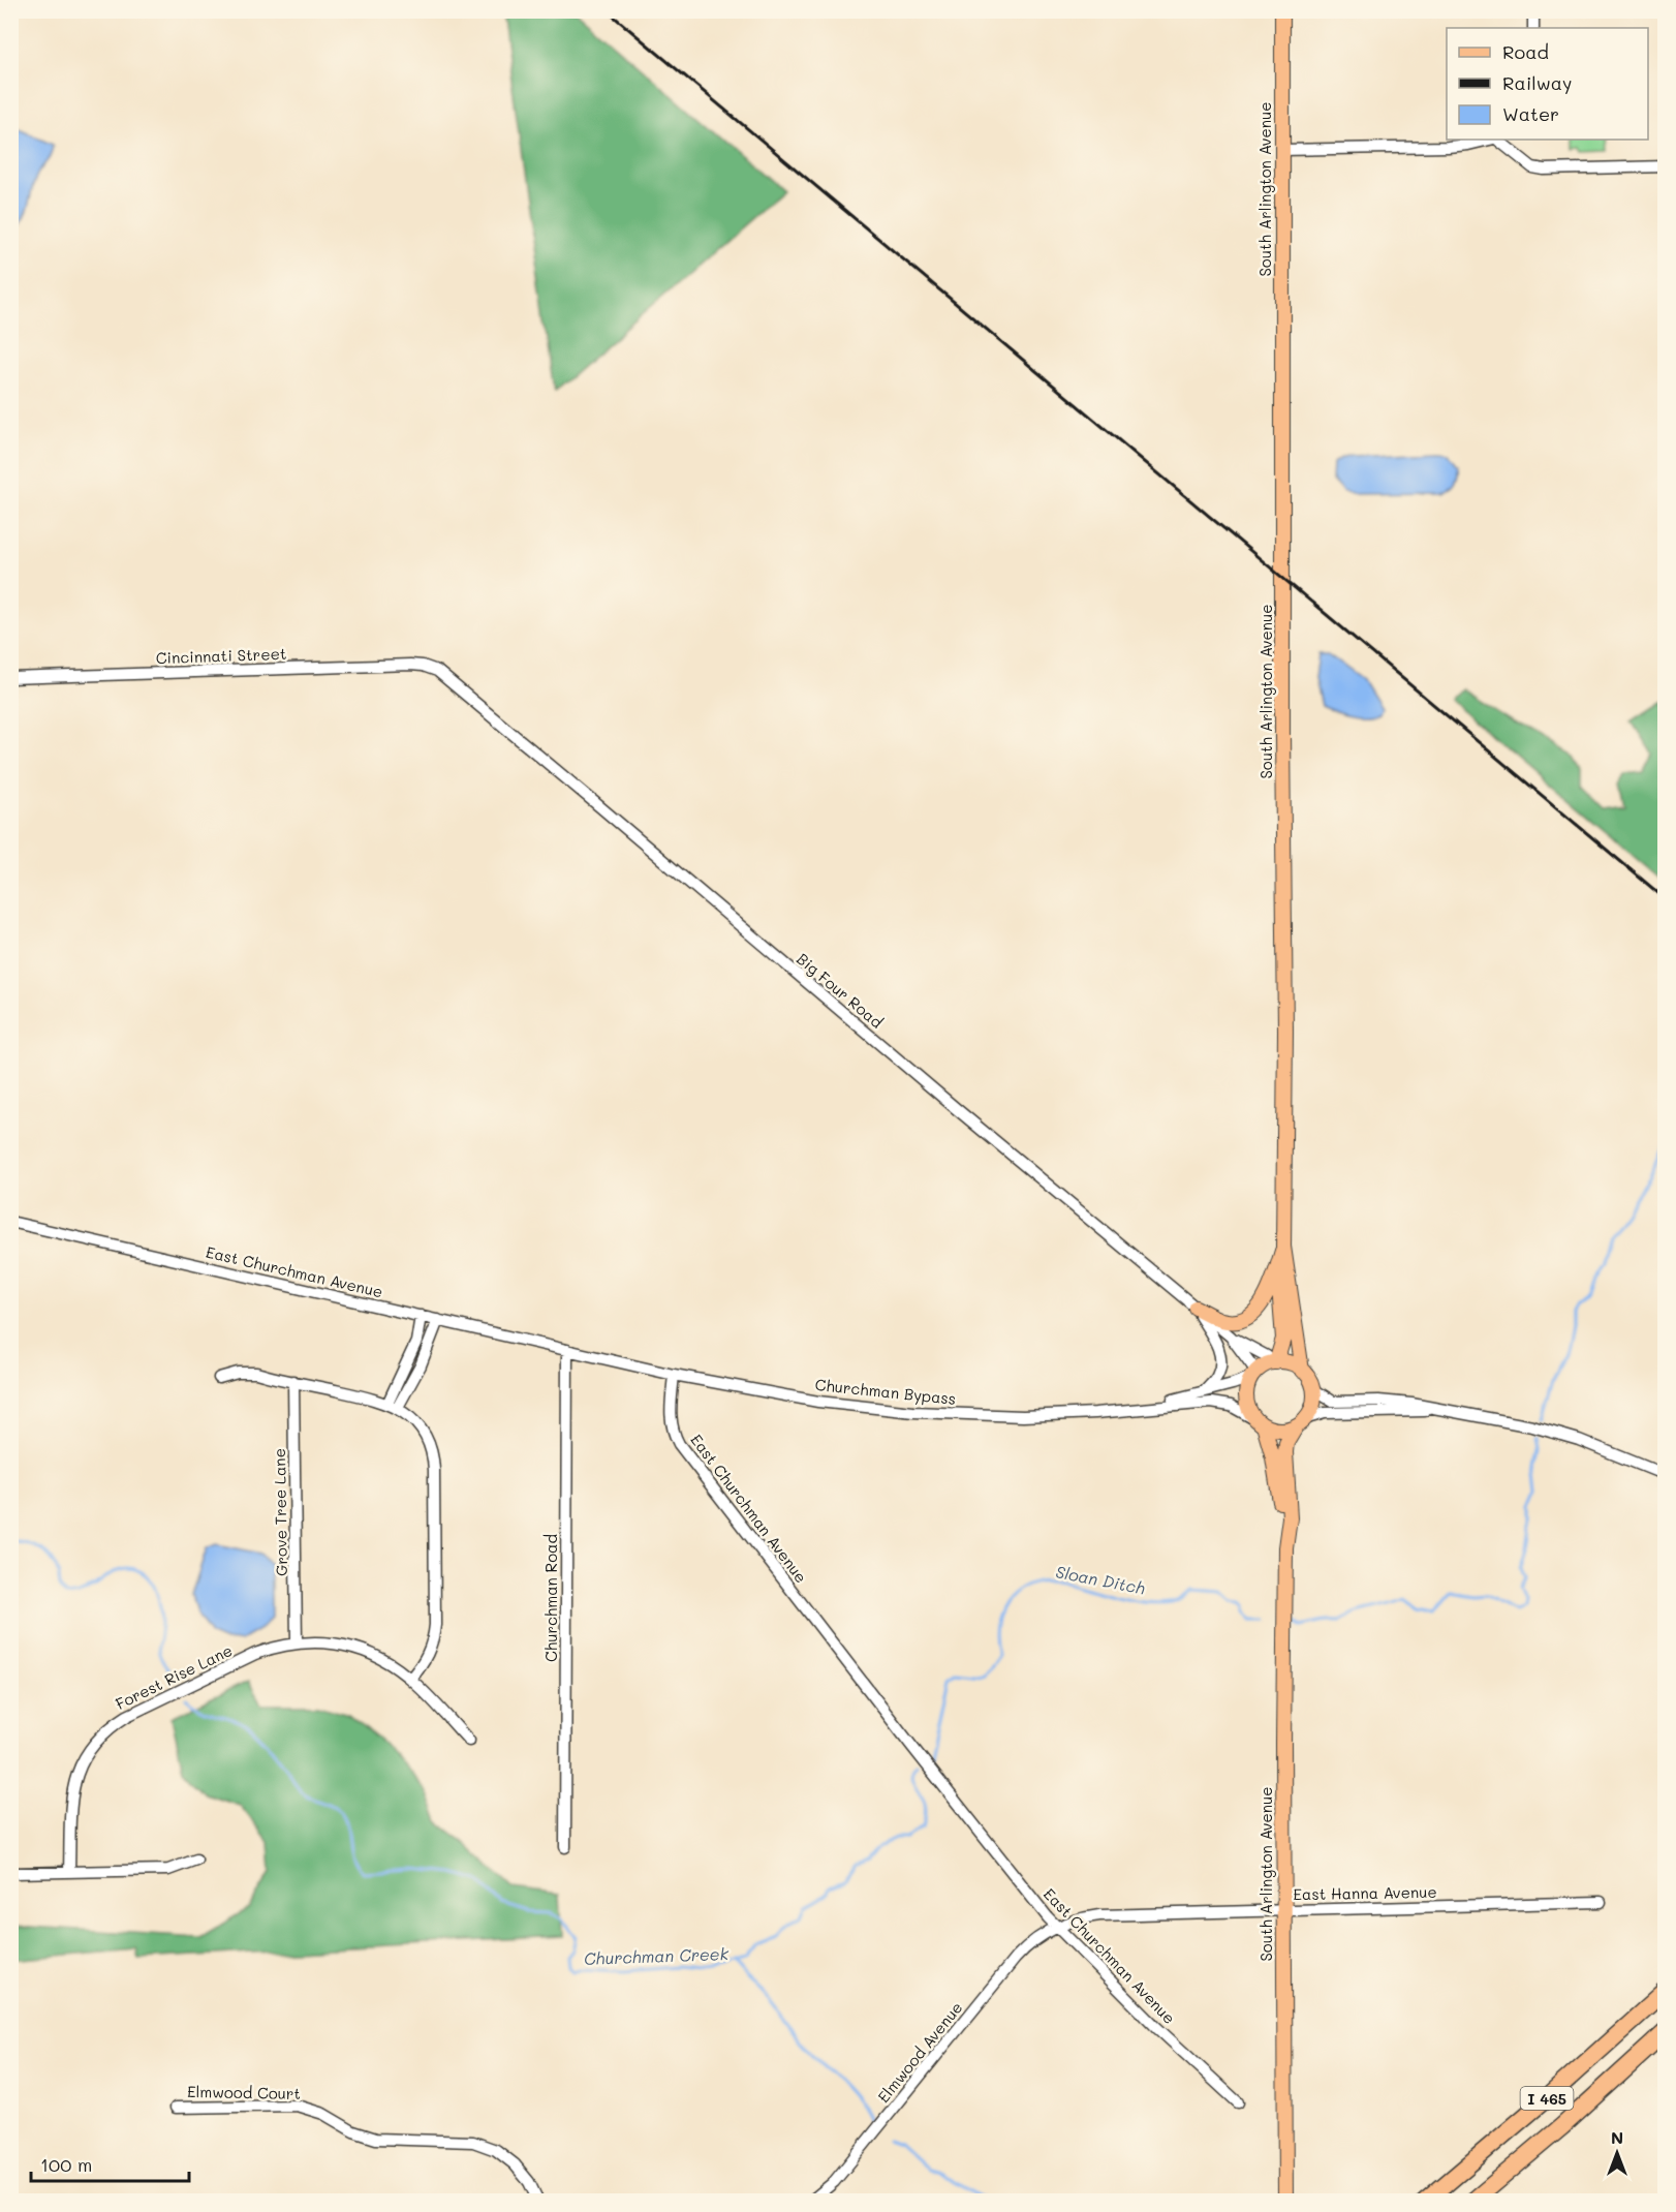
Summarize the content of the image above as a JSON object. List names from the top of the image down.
{
  "streets": {
    "highway": ["I 465"],
    "main road": ["South Arlington Avenue"],
    "street": [
      "Cincinnati Street",
      "Big Four Road",
      "East Churchman Avenue",
      "Churchman Bypass",
      "Grove Tree Lane",
      "Churchman Road",
      "Forest Rise Lane",
      "East Hanna Avenue",
      "Elmwood Avenue",
      "Elmwood Court"
    ]
  },
  "crossings": [
    ["South Arlington Avenue", "Big Four Road"],
    ["South Arlington Avenue", "Churchman Bypass"],
    ["South Arlington Avenue", "East Hanna Avenue"],
    ["Cincinnati Street", "Big Four Road"],
    ["Big Four Road", "Churchman Bypass"],
    ["East Churchman Avenue", "Churchman Bypass"],
    ["East Churchman Avenue", "Churchman Road"],
    ["East Churchman Avenue", "East Hanna Avenue"],
    ["East Churchman Avenue", "Elmwood Avenue"],
    ["Grove Tree Lane", "Forest Rise Lane"],
    ["East Hanna Avenue", "Elmwood Avenue"]
  ],
  "water": ["Sloan Ditch", "Churchman Creek"],
  "legend": ["Road", "Railway", "Water"],
  "scale_bar": "100 m",
  "north": "top"
}
